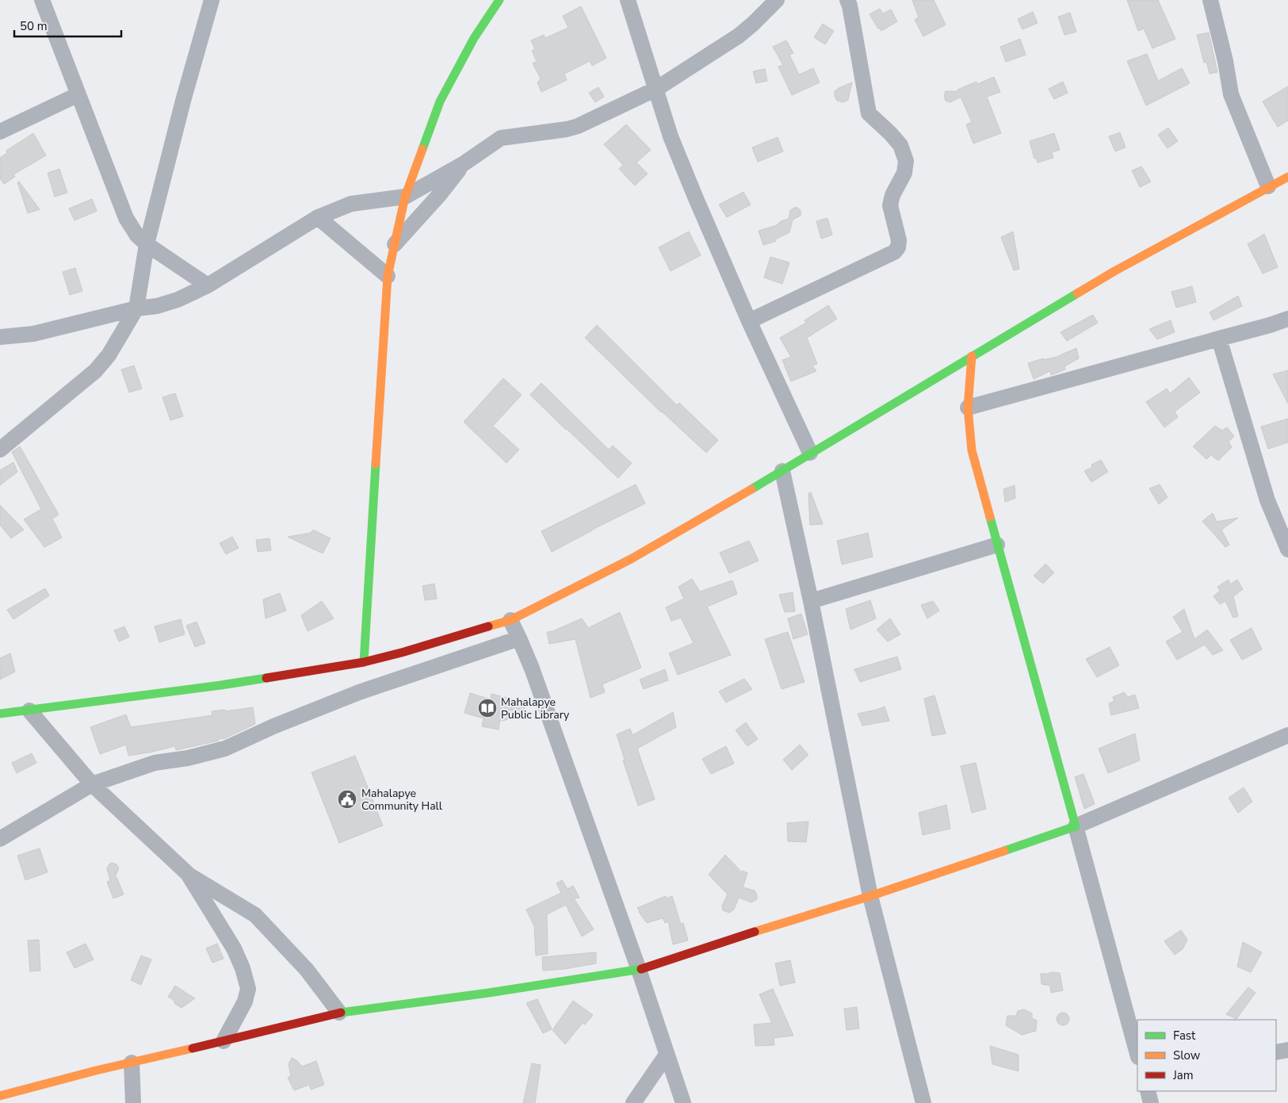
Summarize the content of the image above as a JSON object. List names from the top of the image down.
{
  "places": {
    "library": ["Mahalapye Public Library"],
    "public building": ["Mahalapye Community Hall"]
  },
  "legend": ["Fast", "Slow", "Jam"],
  "scale_bar": "50 m"
}
